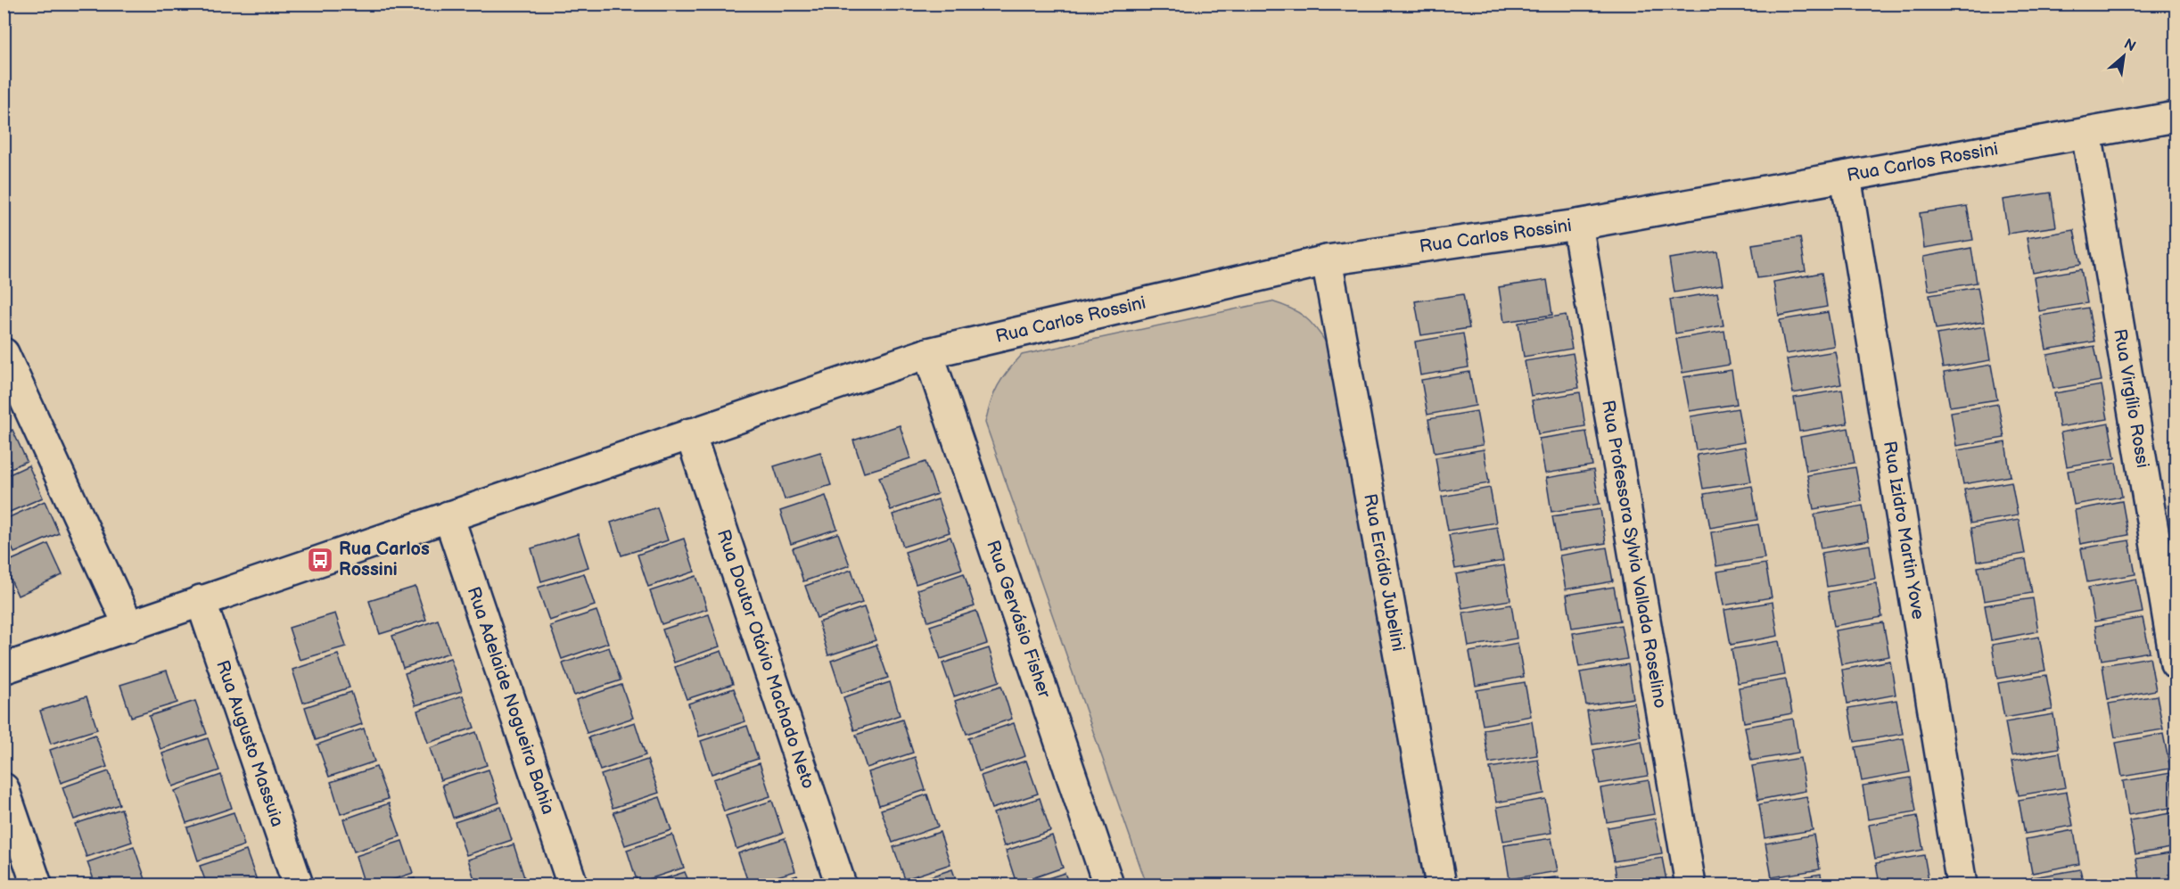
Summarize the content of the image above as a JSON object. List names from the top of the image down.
{
  "streets": {
    "street": [
      "Rua Carlos Rossini",
      "Rua Virgílio Rossi",
      "Rua Izidro Martin Yove",
      "Rua Professora Sylvia Vallada Roselino",
      "Rua Ercídio Jubelini",
      "Rua Gervásio Fisher",
      "Rua Doutor Otávio Machado Neto",
      "Rua Adelaide Nogueira Bahia",
      "Rua Augusto Massuia"
    ]
  },
  "crossings": [
    ["Rua Carlos Rossini", "Rua Virgílio Rossi"],
    ["Rua Carlos Rossini", "Rua Izidro Martin Yove"],
    ["Rua Carlos Rossini", "Rua Professora Sylvia Vallada Roselino"],
    ["Rua Carlos Rossini", "Rua Ercídio Jubelini"],
    ["Rua Carlos Rossini", "Rua Gervásio Fisher"],
    ["Rua Carlos Rossini", "Rua Doutor Otávio Machado Neto"],
    ["Rua Carlos Rossini", "Rua Adelaide Nogueira Bahia"],
    ["Rua Carlos Rossini", "Rua Augusto Massuia"]
  ],
  "places": {
    "bus stop": ["Rua Carlos Rossini"]
  },
  "north": "top right"
}
